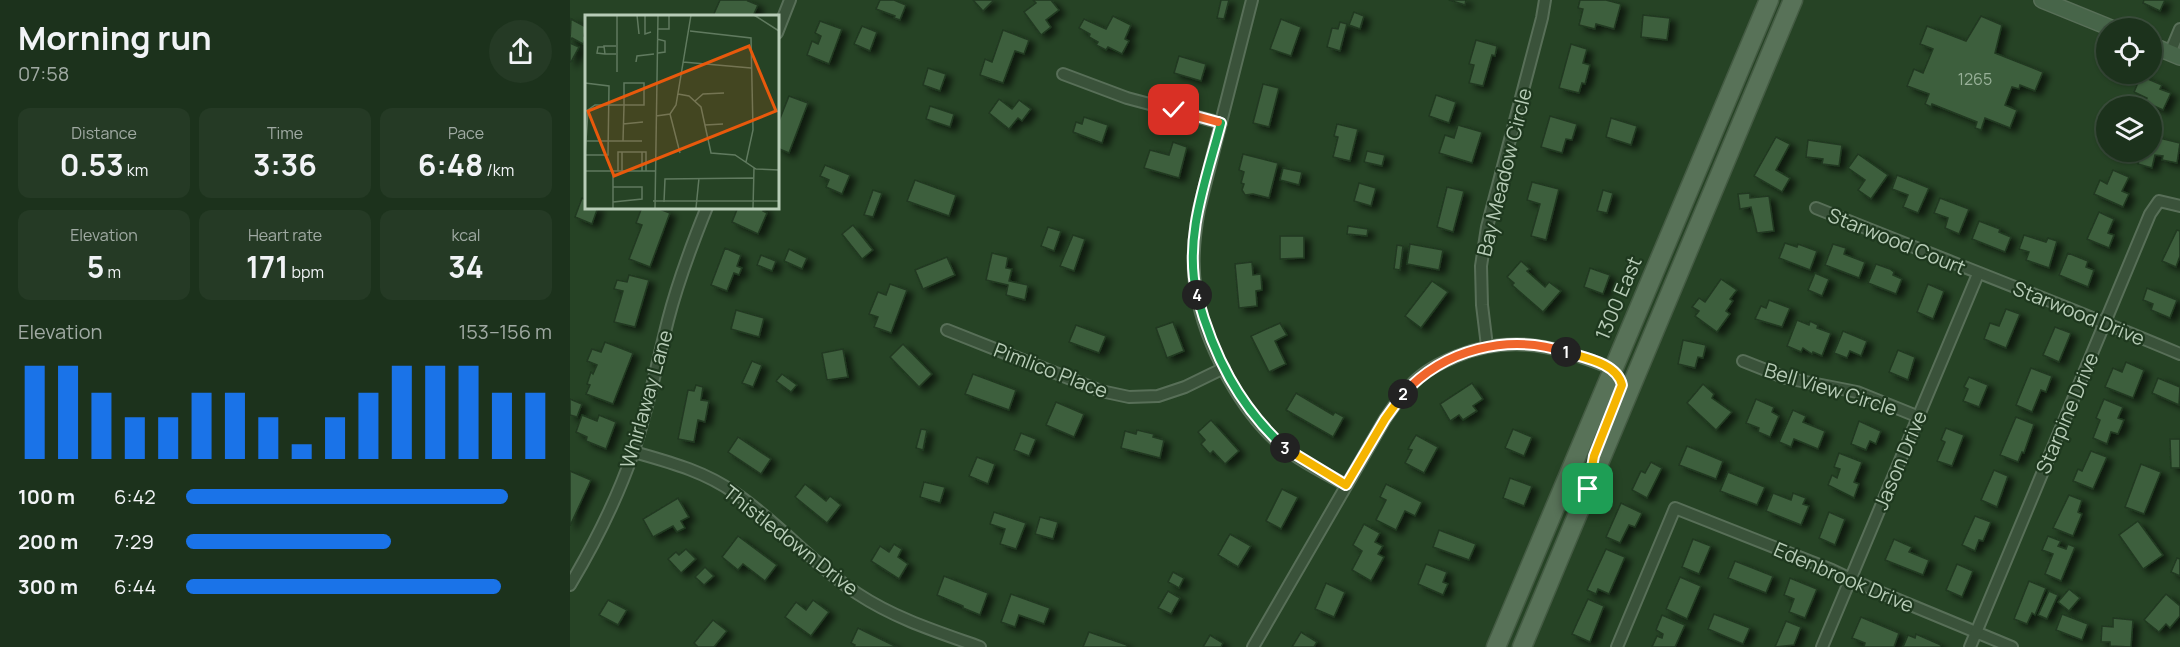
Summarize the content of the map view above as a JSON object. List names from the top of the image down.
{
  "streets": {
    "main road": ["1300 East"],
    "street": [
      "Bay Meadow Circle",
      "Starwood Court",
      "Starwood Drive",
      "Pimlico Place",
      "Bell View Circle",
      "Whirlaway Lane",
      "Starpine Drive",
      "Jason Drive",
      "Thistledown Drive",
      "Edenbrook Drive"
    ]
  },
  "crossings": [
    ["Starwood Court", "Starwood Drive"],
    ["Starwood Court", "Jason Drive"],
    ["Starwood Drive", "Starpine Drive"],
    ["Starwood Drive", "Jason Drive"],
    ["Bell View Circle", "Jason Drive"],
    ["Whirlaway Lane", "Thistledown Drive"],
    ["Starpine Drive", "Edenbrook Drive"],
    ["Jason Drive", "Edenbrook Drive"]
  ],
  "house_numbers": ["1265"],
  "page": {
    "heading": ["Morning run", "07:58"],
    "stats": [
      ["Distance", "0.53 km"],
      ["Time", "3:36"],
      ["Pace", "6:48 /km"],
      ["Elevation", "5 m"],
      ["Heart rate", "171 bpm"],
      ["kcal", "34"]
    ],
    "pins": [
      "4",
      "1",
      "2",
      "3"
    ],
    "chart": ["Elevation", "153–156 m"],
    "list": [
      {
        "name": "100 m",
        "note": "6:42"
      },
      {
        "name": "200 m",
        "note": "7:29"
      },
      {
        "name": "300 m",
        "note": "6:44"
      }
    ]
  }
}
